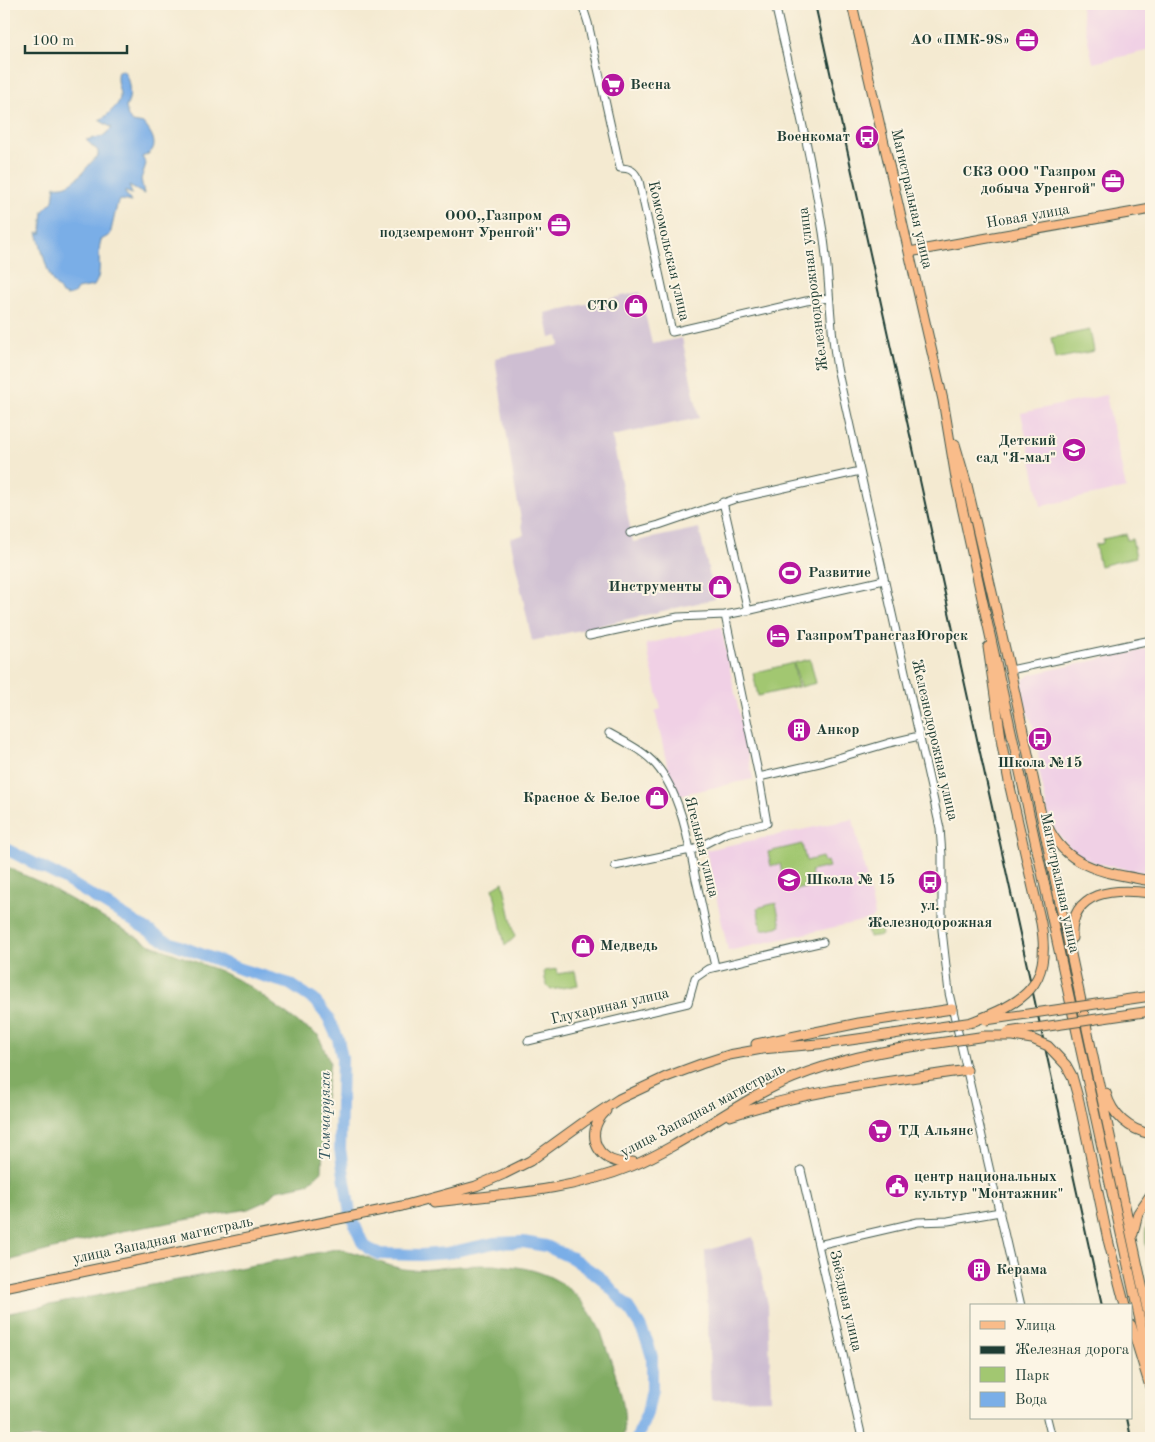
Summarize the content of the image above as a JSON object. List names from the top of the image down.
{
  "streets": {
    "main road": ["Магистральная улица", "Новая улица", "улица Западная магистраль"],
    "street": [
      "Комсомольская улица",
      "Железнодорожная улица",
      "Ягельная улица",
      "Глухариная улица",
      "Звёздная улица"
    ]
  },
  "crossings": [
    ["Магистральная улица", "Новая улица"],
    ["Комсомольская улица", "Железнодорожная улица"],
    ["Ягельная улица", "Глухариная улица"]
  ],
  "water": ["Томчаруяха"],
  "places": {
    "office": ["АО «ПМК-98»", "СКЗ ООО \"Газпром добыча Уренгой\"", "ООО,,Газпром подземремонт Уренгой''"],
    "supermarket": ["Весна", "ТД Альянс"],
    "bus stop": ["Военкомат", "Школа №15", "ул. Железнодорожная"],
    "shop": [
      "СТО",
      "Инструменты",
      "Красное & Белое",
      "Медведь"
    ],
    "school or university": ["Детский сад \"Я-мал\"", "Школа № 15"],
    "sports": ["Развитие"],
    "hotel": ["ГазпромТрансгазЮгорск"],
    "building": ["Анкор", "Керама"],
    "public building": ["центр национальных культур \"Монтажник\""]
  },
  "legend": [
    "Улица",
    "Железная дорога",
    "Парк",
    "Вода"
  ],
  "scale_bar": "100 m"
}
